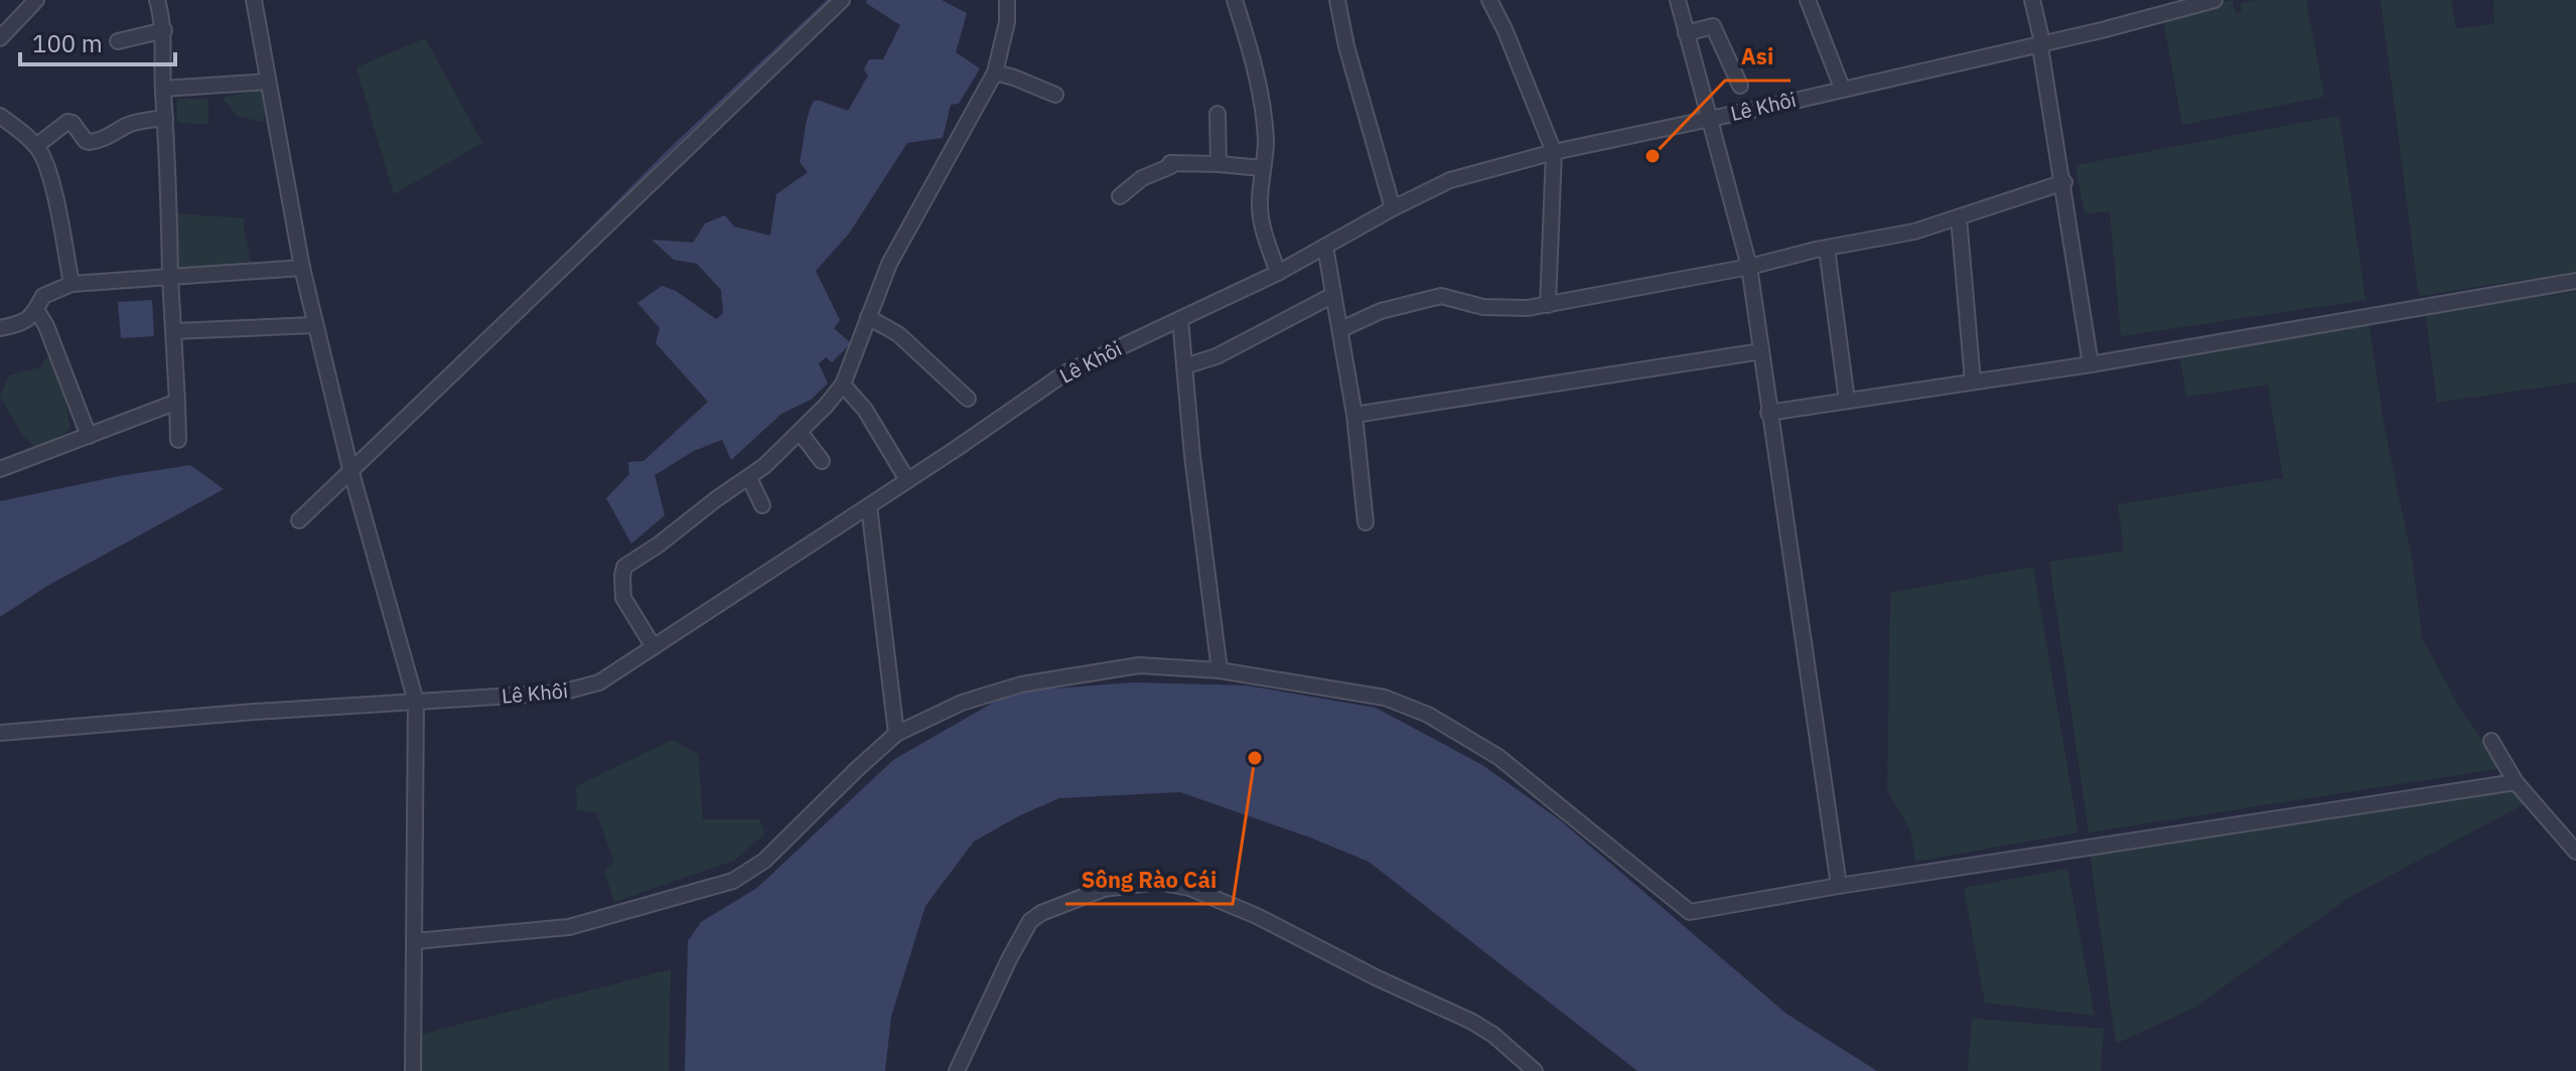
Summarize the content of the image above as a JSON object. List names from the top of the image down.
{
  "streets": {
    "street": ["Lê Khôi"]
  },
  "places": ["Asi", "Sông Rào Cái"],
  "scale_bar": "100 m"
}
